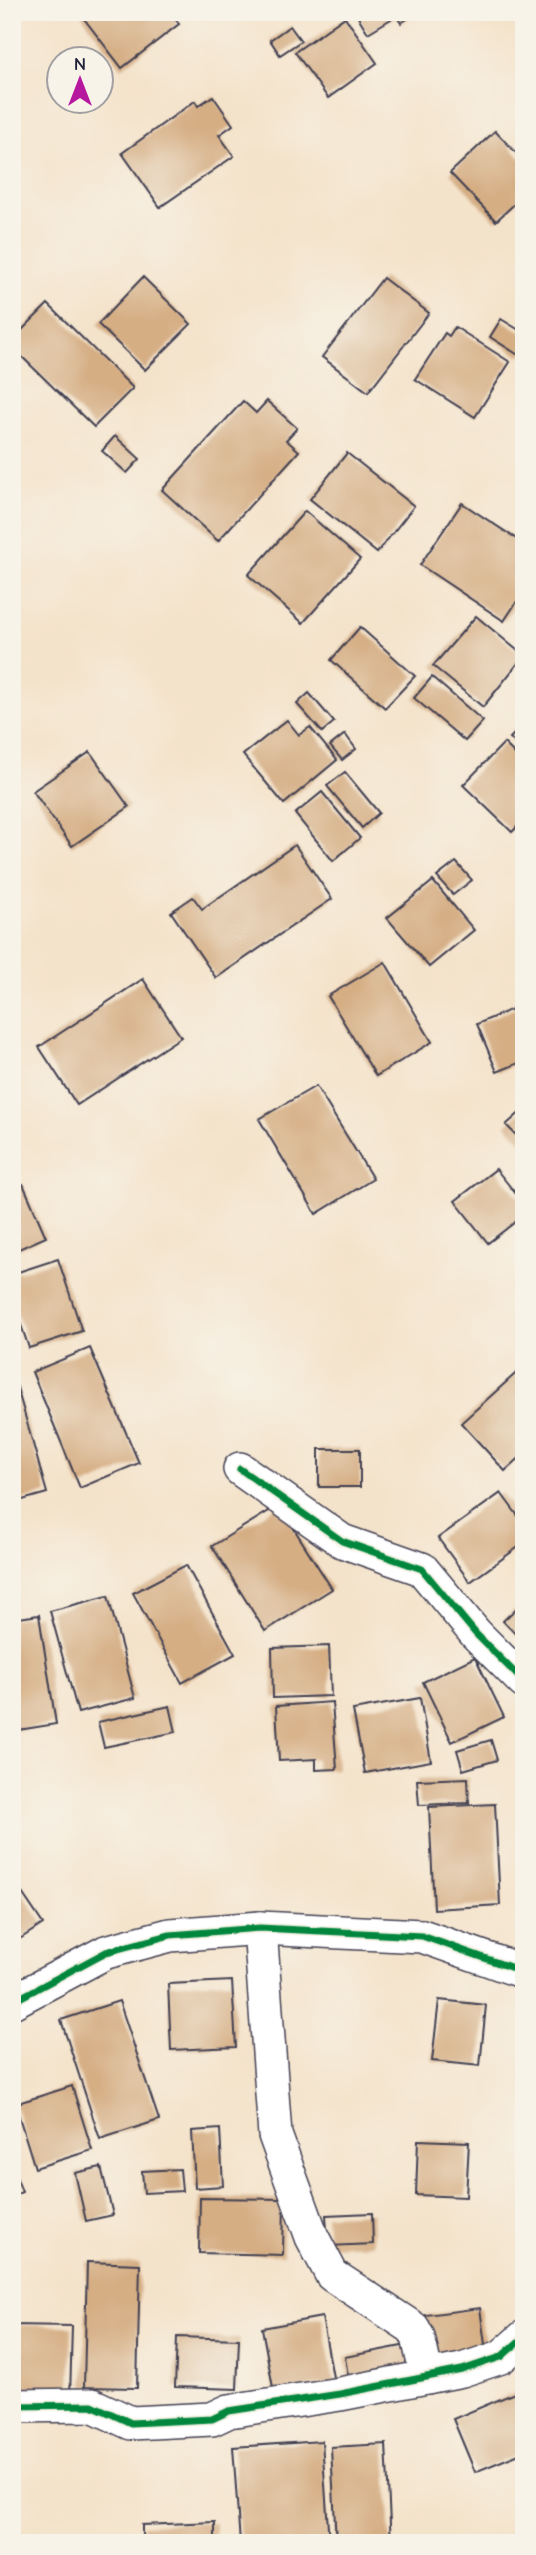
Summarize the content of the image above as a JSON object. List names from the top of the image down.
{
  "north": "top"
}
